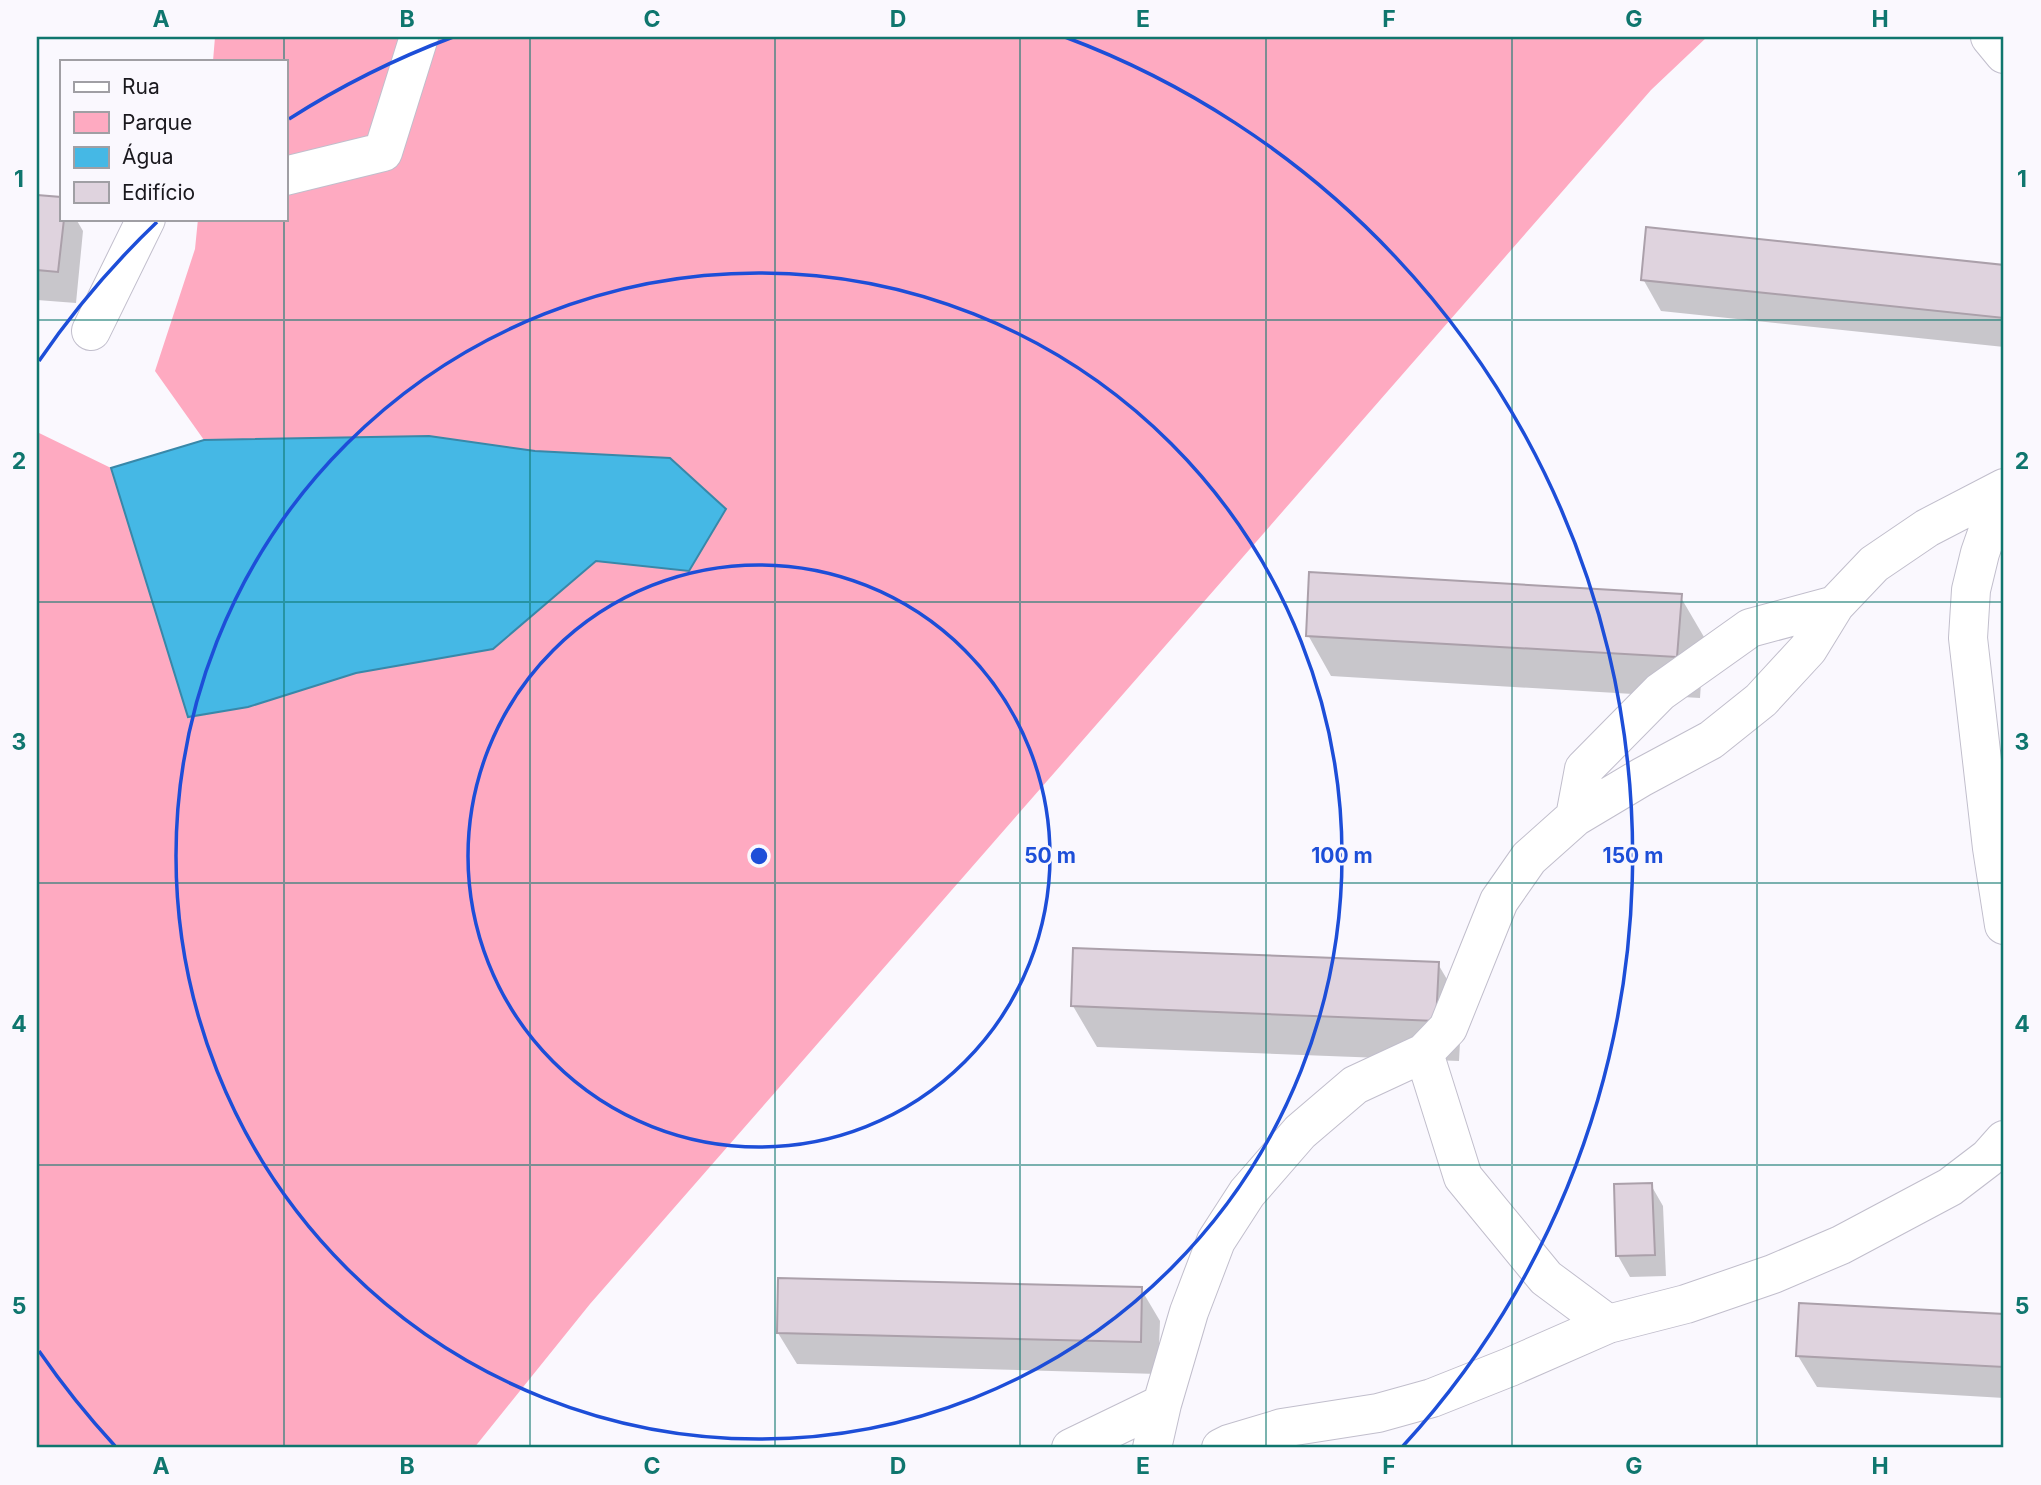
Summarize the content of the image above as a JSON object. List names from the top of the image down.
{
  "legend": [
    "Rua",
    "Parque",
    "Água",
    "Edifício"
  ],
  "grid": {
    "columns": [
      "A",
      "B",
      "C",
      "D",
      "E",
      "F",
      "G",
      "H"
    ],
    "rows": [
      "1",
      "2",
      "3",
      "4",
      "5"
    ]
  },
  "rings": ["50 m", "100 m", "150 m"]
}
